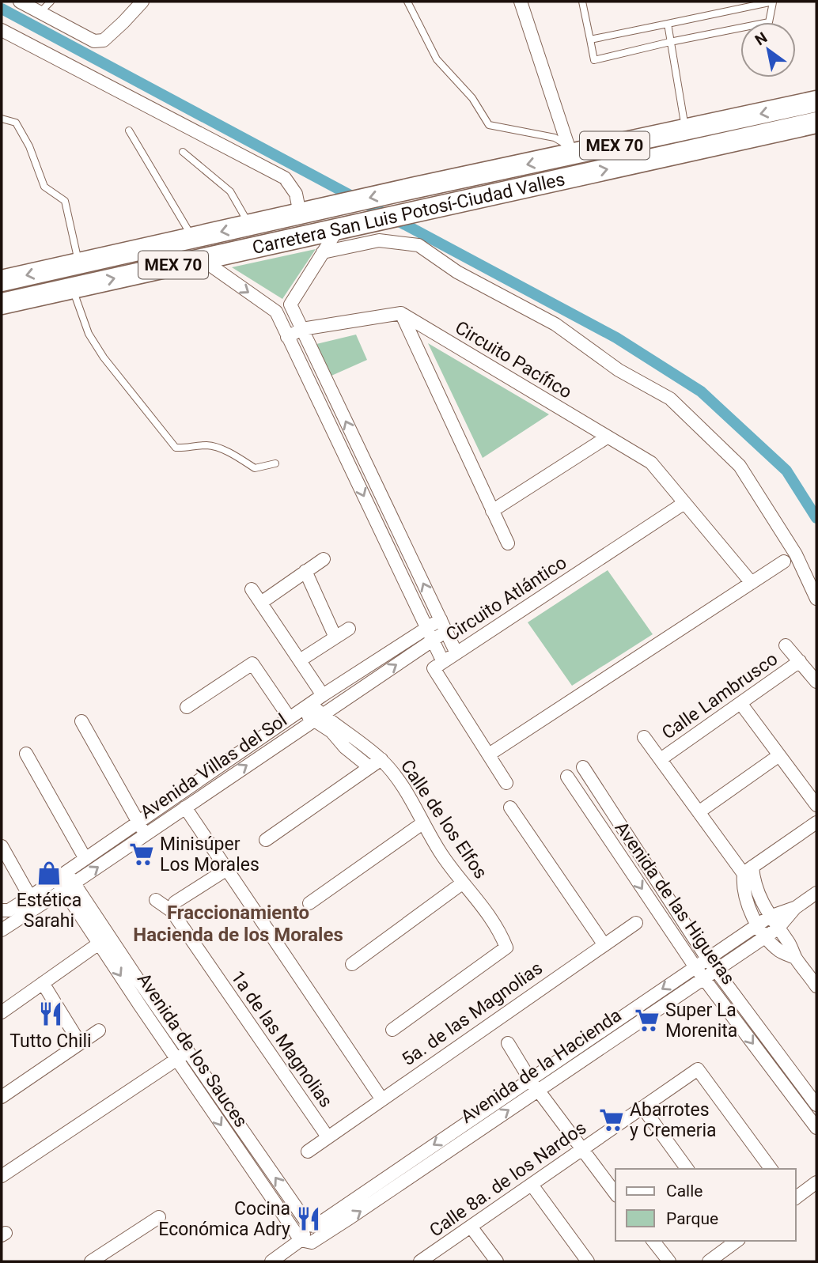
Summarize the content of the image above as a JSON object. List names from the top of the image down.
{
  "streets": {
    "main road": ["MEX 70", "Carretera San Luis Potosí-Ciudad Valles"],
    "street": [
      "Circuito Pacífico",
      "Circuito Atlántico",
      "Calle Lambrusco",
      "Avenida Villas del Sol",
      "Calle de los Elfos",
      "Avenida de las Higueras",
      "5a. de las Magnolias",
      "1a de las Magnolias",
      "Avenida de los Sauces",
      "Avenida de la Hacienda",
      "Calle 8a. de los Nardos"
    ]
  },
  "crossings": [
    ["Circuito Pacífico", "Circuito Atlántico"],
    ["Calle Lambrusco", "Avenida de la Hacienda"],
    ["Avenida Villas del Sol", "Calle de los Elfos"],
    ["Avenida Villas del Sol", "Avenida de los Sauces"],
    ["Avenida de las Higueras", "Avenida de la Hacienda"],
    ["5a. de las Magnolias", "1a de las Magnolias"],
    ["Avenida de los Sauces", "Avenida de la Hacienda"]
  ],
  "districts": ["Fraccionamiento Hacienda de los Morales"],
  "places": {
    "supermarket": ["Minisúper Los Morales", "Super La Morenita", "Abarrotes y Cremeria"],
    "shop": ["Estética Sarahi"],
    "restaurant": ["Tutto Chili", "Cocina Económica Adry"]
  },
  "legend": ["Calle", "Parque"],
  "north": "top left"
}
